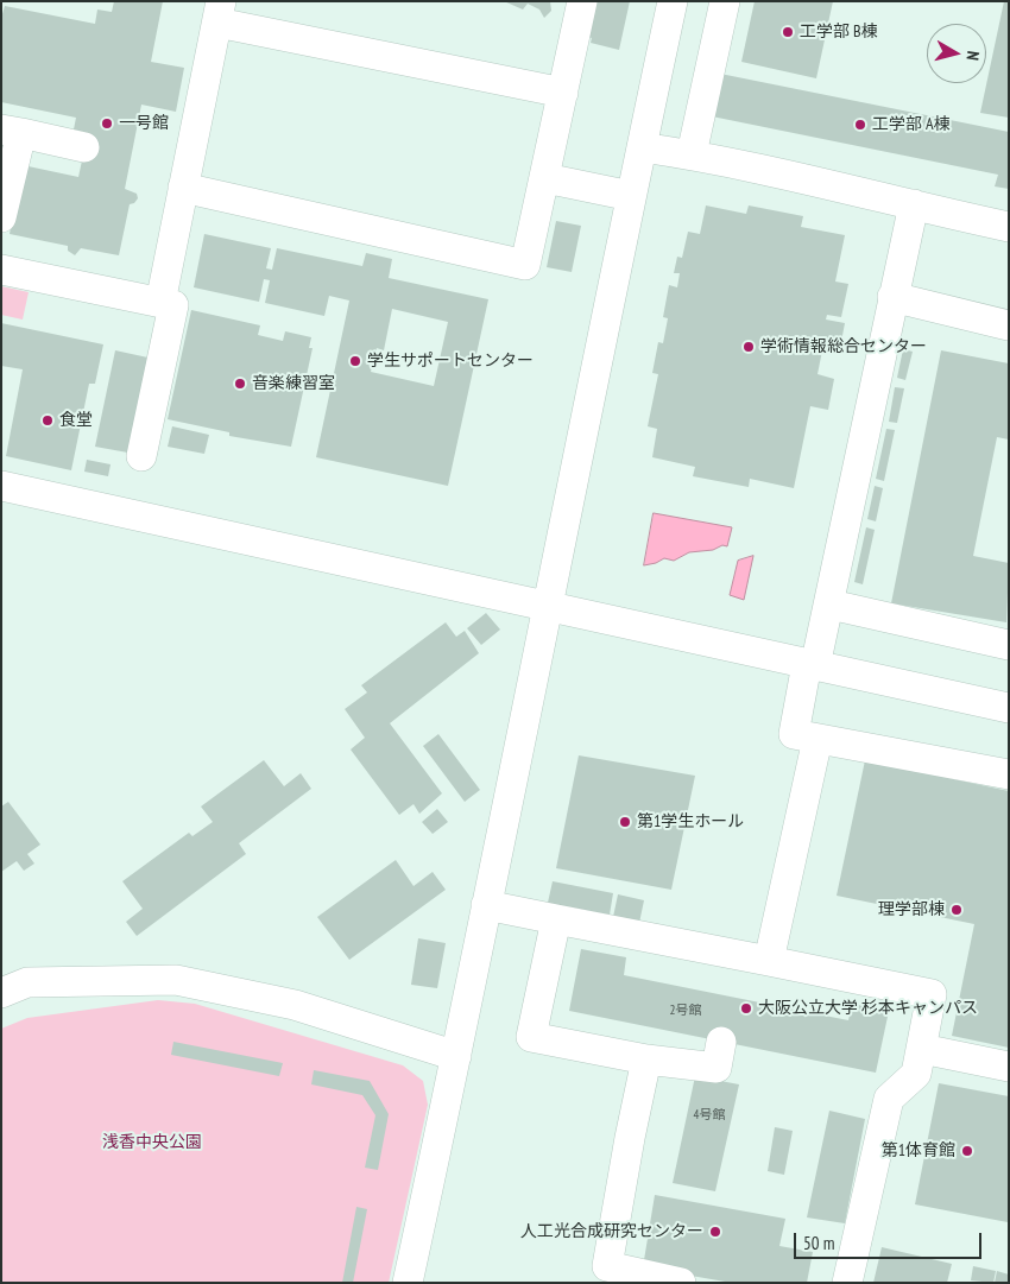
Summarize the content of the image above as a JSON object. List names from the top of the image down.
{
  "parks": ["浅香中央公園"],
  "places": [
    "工学部 B棟",
    "一号館",
    "工学部 A棟",
    "学術情報総合センター",
    "学生サポートセンター",
    "音楽練習室",
    "食堂",
    "第1学生ホール",
    "理学部棟",
    "大阪公立大学 杉本キャンパス",
    "第1体育館",
    "人工光合成研究センター"
  ],
  "house_numbers": ["2号館", "4号館"],
  "scale_bar": "50 m",
  "north": "right"
}
